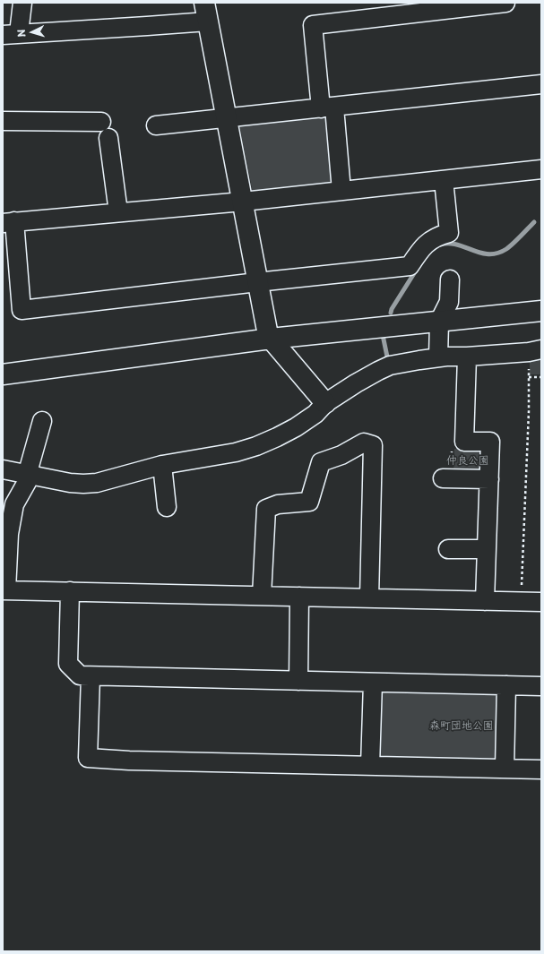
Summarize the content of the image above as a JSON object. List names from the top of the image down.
{
  "parks": ["仲良公園", "森町団地公園"],
  "north": "left"
}
